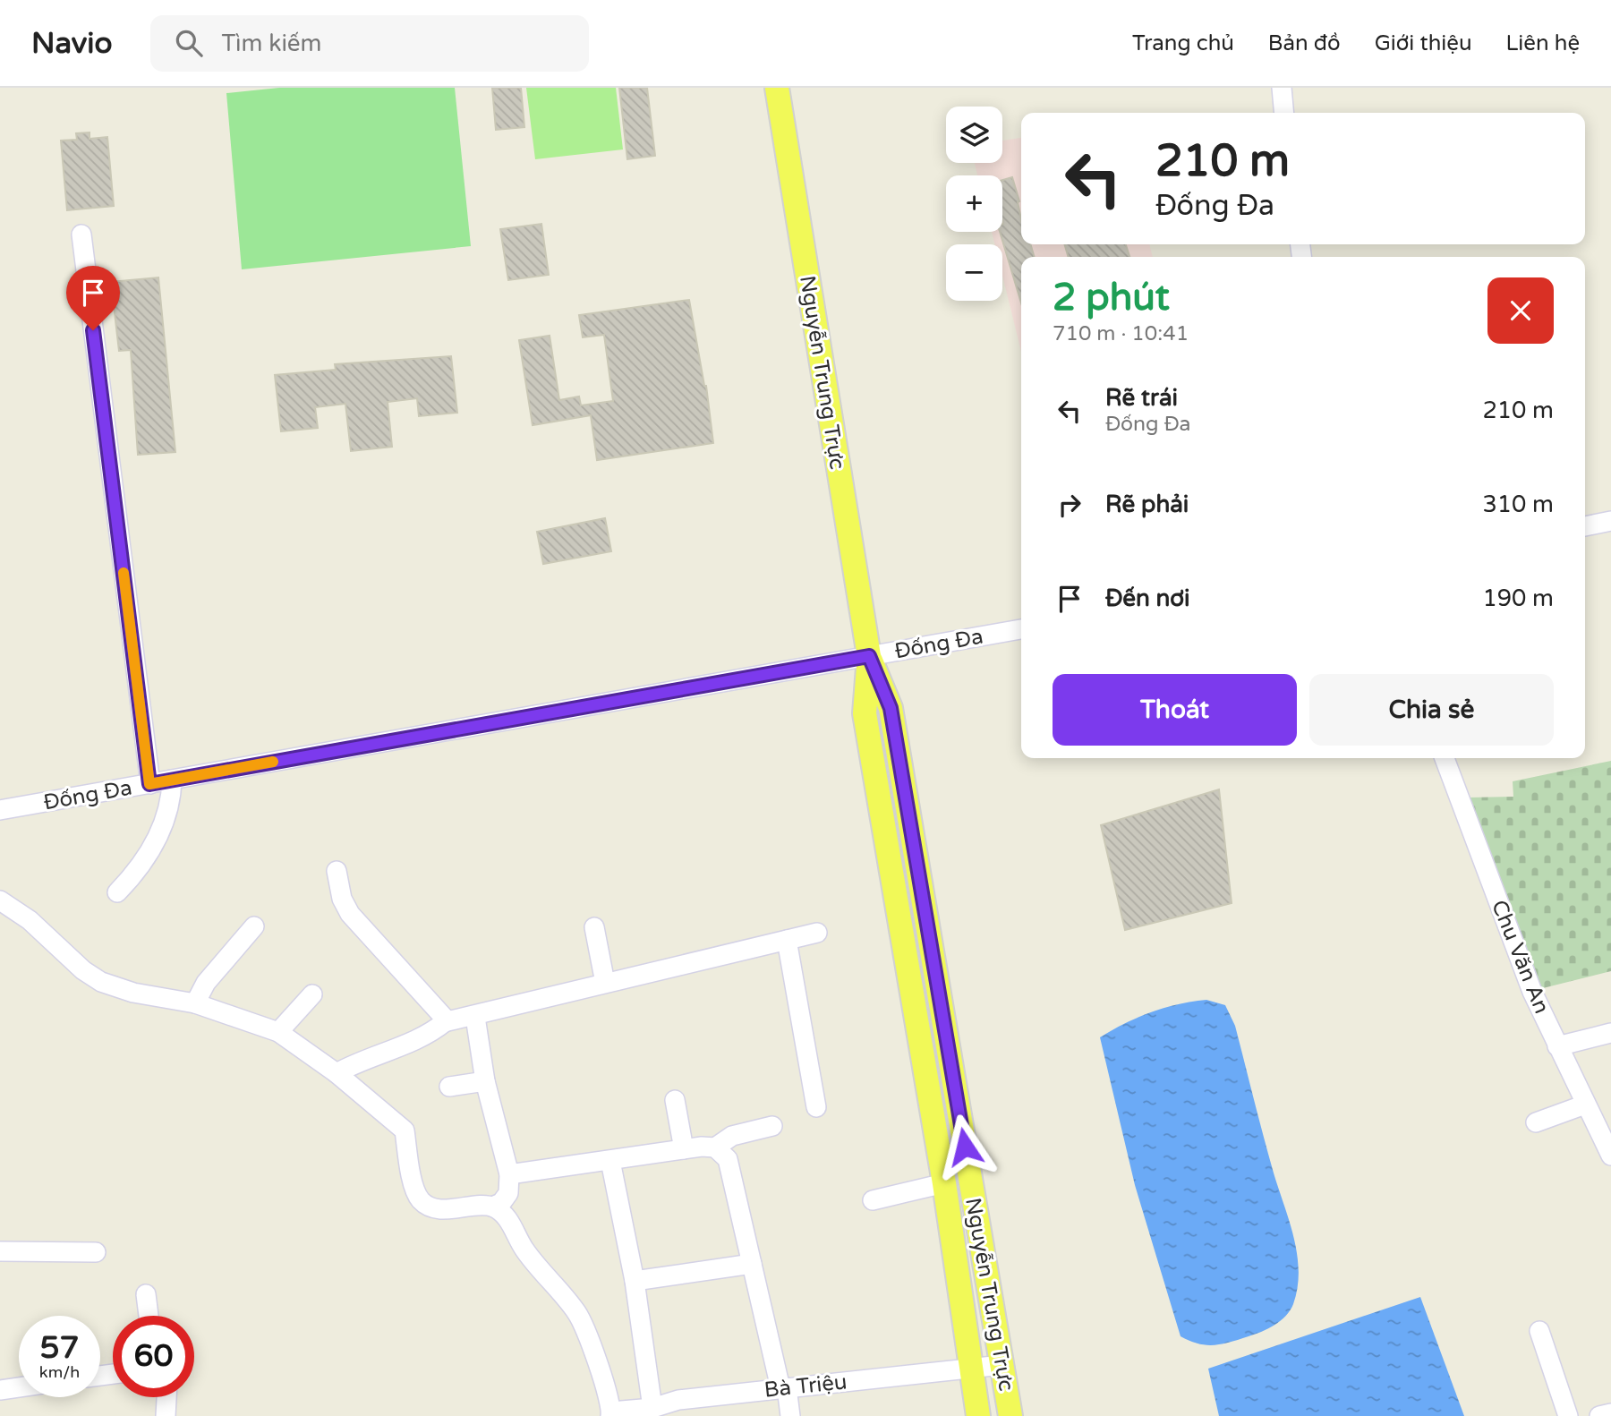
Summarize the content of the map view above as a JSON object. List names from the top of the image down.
{
  "streets": {
    "main road": ["Nguyễn Trung Trực"],
    "street": ["Đống Đa", "Chu Văn An", "Bà Triệu"]
  },
  "crossings": [
    ["Nguyễn Trung Trực", "Đống Đa"],
    ["Nguyễn Trung Trực", "Bà Triệu"]
  ],
  "page": {
    "header": "Navio",
    "search": "Tìm kiếm",
    "nav": [
      "Trang chủ",
      "Bản đồ",
      "Giới thiệu",
      "Liên hệ"
    ],
    "map_buttons": ["+", "−"],
    "turn": ["210 m", "Đống Đa"],
    "heading": ["2 phút", "710 m · 10:41"],
    "list": [
      {
        "name": "Rẽ trái",
        "note": "Đống Đa",
        "value": "210 m"
      },
      {
        "name": "Rẽ phải",
        "value": "310 m"
      },
      {
        "name": "Đến nơi",
        "value": "190 m"
      }
    ],
    "buttons": ["Thoát", "Chia sẻ"],
    "speed": "57 km/h",
    "limit": "60"
  }
}
